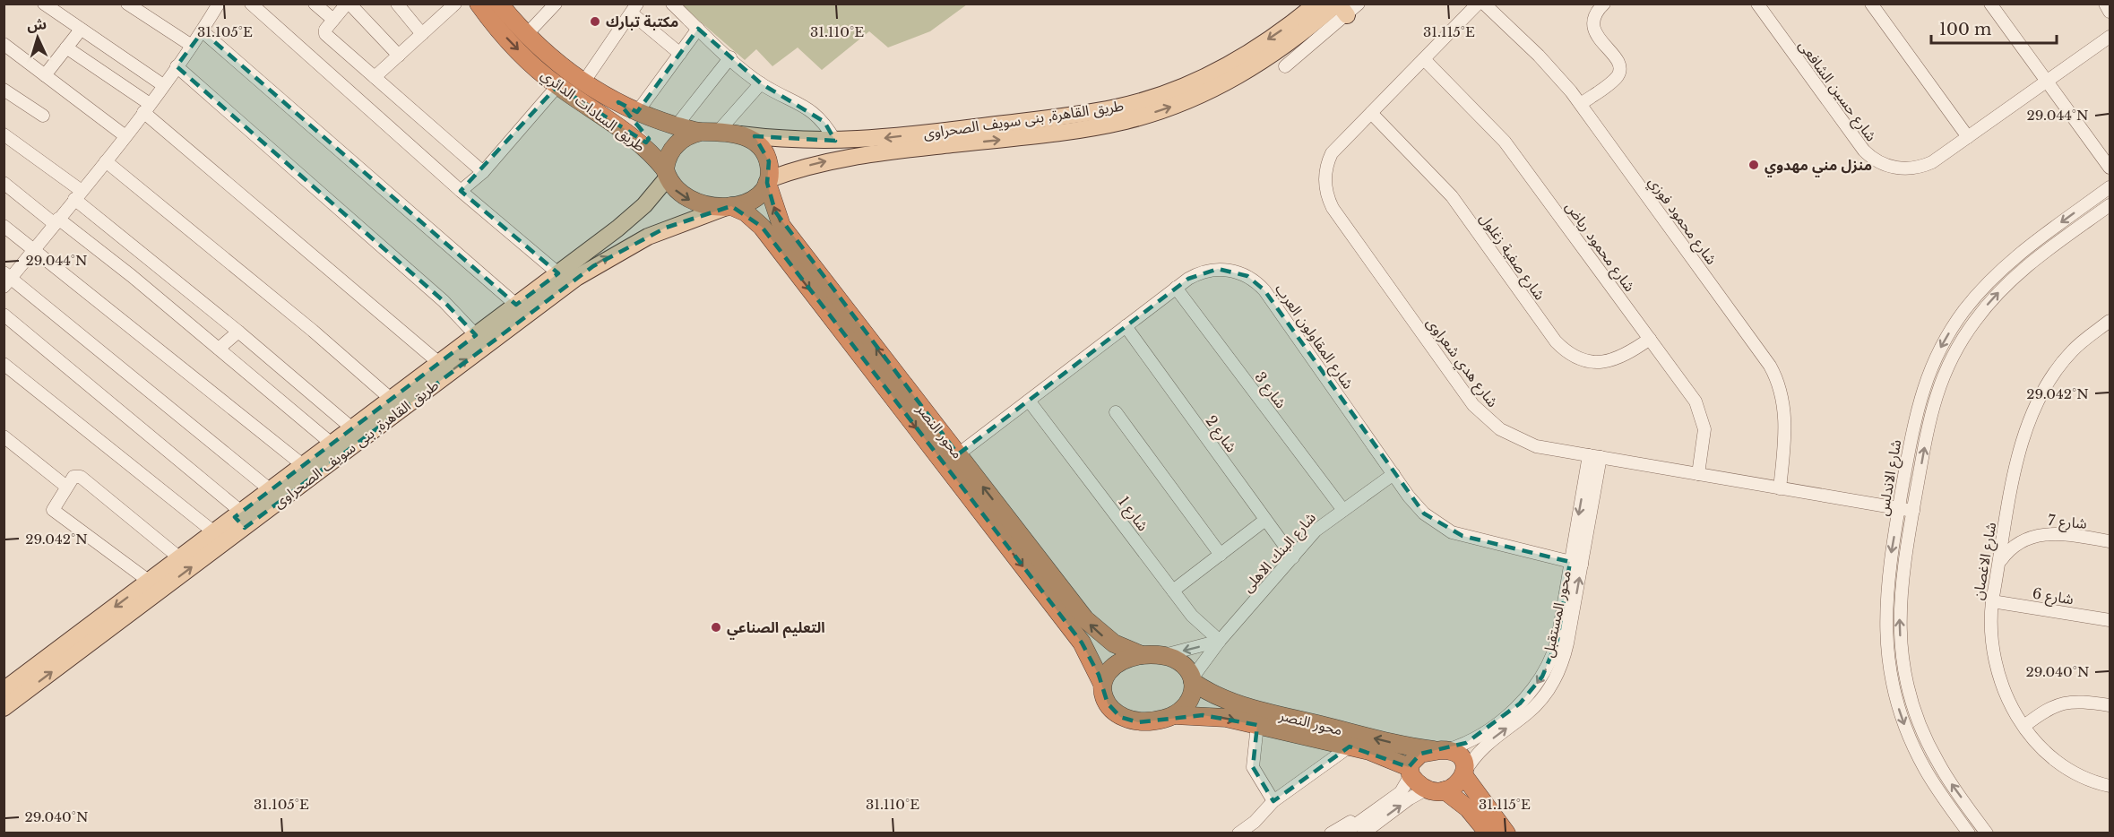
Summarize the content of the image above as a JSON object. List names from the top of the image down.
{
  "streets": {
    "highway": ["طريق السادات الدائري", "محور النصر"],
    "main road": ["طريق القاهرة, بنى سويف الصحراوى"],
    "street": [
      "شارع حسين الشافعى",
      "شارع محمود فوزي",
      "شارع محمود رياض",
      "شارع صفية زغلول",
      "شارع المقاولون العرب",
      "شارع هدي شعراوى",
      "شارع 3",
      "شارع 2",
      "شارع الاندلس",
      "شارع 1",
      "شارع 7",
      "شارع البنك الاهلى",
      "شارع الاغصان",
      "شارع 6",
      "محور المستقبل"
    ]
  },
  "crossings": [
    ["طريق السادات الدائري", "طريق القاهرة, بنى سويف الصحراوى"],
    ["طريق السادات الدائري", "محور النصر"],
    ["طريق القاهرة, بنى سويف الصحراوى", "محور النصر"],
    ["شارع محمود فوزي", "شارع هدي شعراوى"],
    ["شارع محمود رياض", "شارع صفية زغلول"],
    ["شارع محمود رياض", "شارع هدي شعراوى"],
    ["شارع صفية زغلول", "شارع هدي شعراوى"],
    ["شارع المقاولون العرب", "شارع 3"],
    ["شارع المقاولون العرب", "محور النصر"],
    ["شارع المقاولون العرب", "شارع 2"],
    ["شارع المقاولون العرب", "شارع 1"],
    ["شارع المقاولون العرب", "شارع البنك الاهلى"],
    ["شارع المقاولون العرب", "محور المستقبل"],
    ["شارع هدي شعراوى", "شارع الاندلس"],
    ["شارع هدي شعراوى", "محور المستقبل"],
    ["شارع 3", "شارع البنك الاهلى"],
    ["محور النصر", "شارع البنك الاهلى"],
    ["محور النصر", "محور المستقبل"],
    ["شارع 2", "شارع البنك الاهلى"],
    ["شارع 1", "شارع البنك الاهلى"],
    ["شارع 7", "شارع الاغصان"],
    ["شارع الاغصان", "شارع 6"]
  ],
  "places": ["مكتبة تبارك", "منزل مني مهدوي", "التعليم الصناعي"],
  "scale_bar": "100 m",
  "north": "top",
  "coordinates": [
    "31.105°E",
    "31.110°E",
    "31.115°E",
    "29.044°N",
    "29.042°N",
    "29.040°N"
  ]
}
